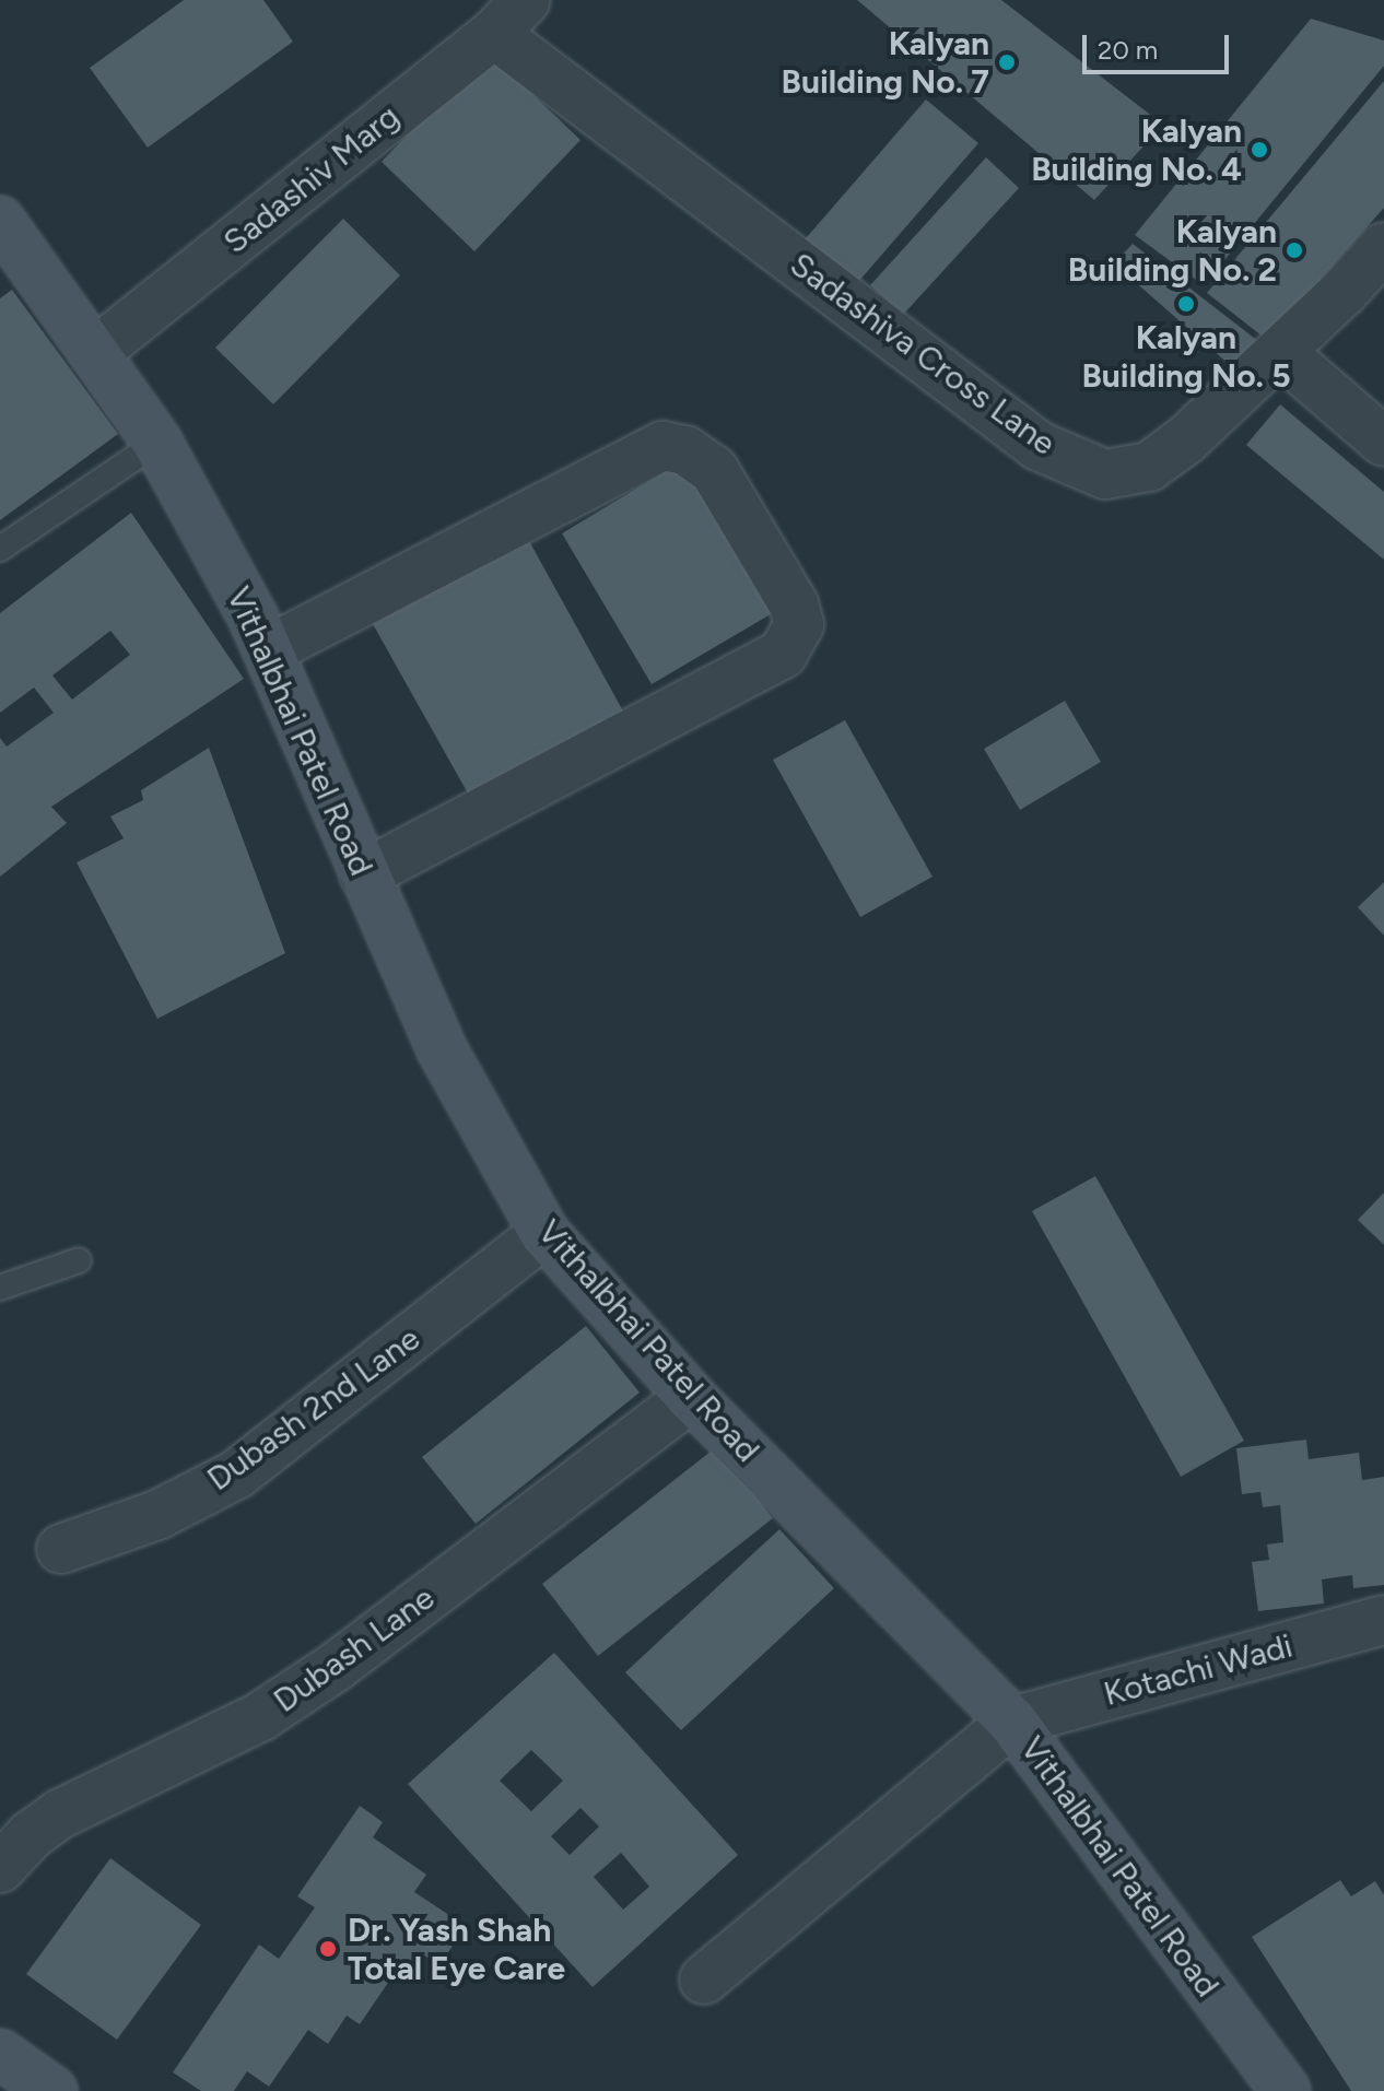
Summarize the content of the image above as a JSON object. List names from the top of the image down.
{
  "streets": {
    "main road": ["Vithalbhai Patel Road"],
    "street": [
      "Sadashiv Marg",
      "Sadashiva Cross Lane",
      "Dubash 2nd Lane",
      "Dubash Lane",
      "Kotachi Wadi"
    ]
  },
  "crossings": [
    ["Sadashiv Marg", "Sadashiva Cross Lane"],
    ["Sadashiv Marg", "Vithalbhai Patel Road"],
    ["Vithalbhai Patel Road", "Dubash 2nd Lane"],
    ["Vithalbhai Patel Road", "Dubash Lane"],
    ["Vithalbhai Patel Road", "Kotachi Wadi"]
  ],
  "places": [
    "Kalyan Building No. 7",
    "Kalyan Building No. 4",
    "Kalyan Building No. 2",
    "Kalyan Building No. 5",
    "Dr. Yash Shah Total Eye Care"
  ],
  "scale_bar": "20 m"
}
